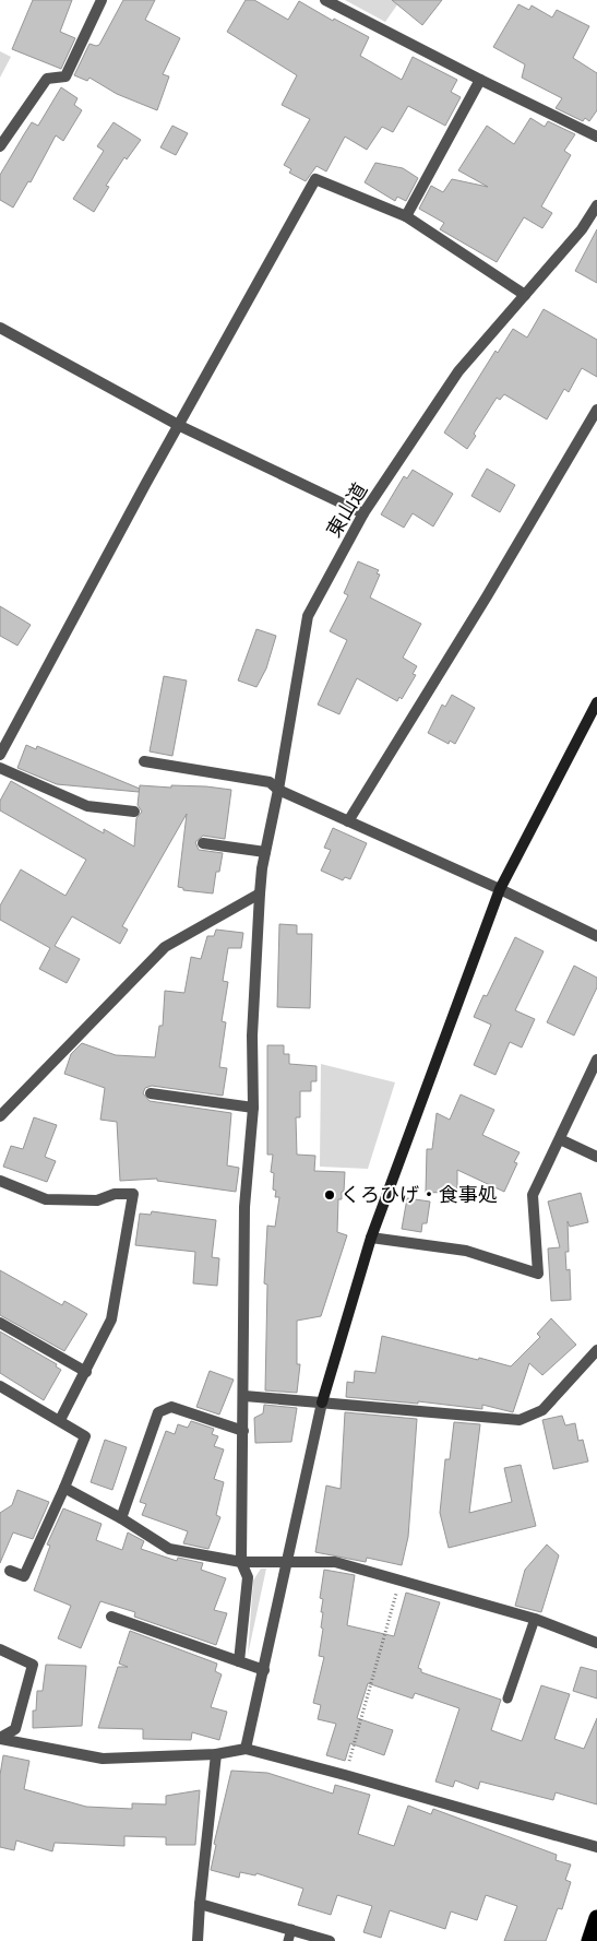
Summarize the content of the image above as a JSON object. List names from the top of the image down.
{
  "streets": {
    "street": ["東山道"]
  },
  "places": ["くろひげ・食事処"]
}
